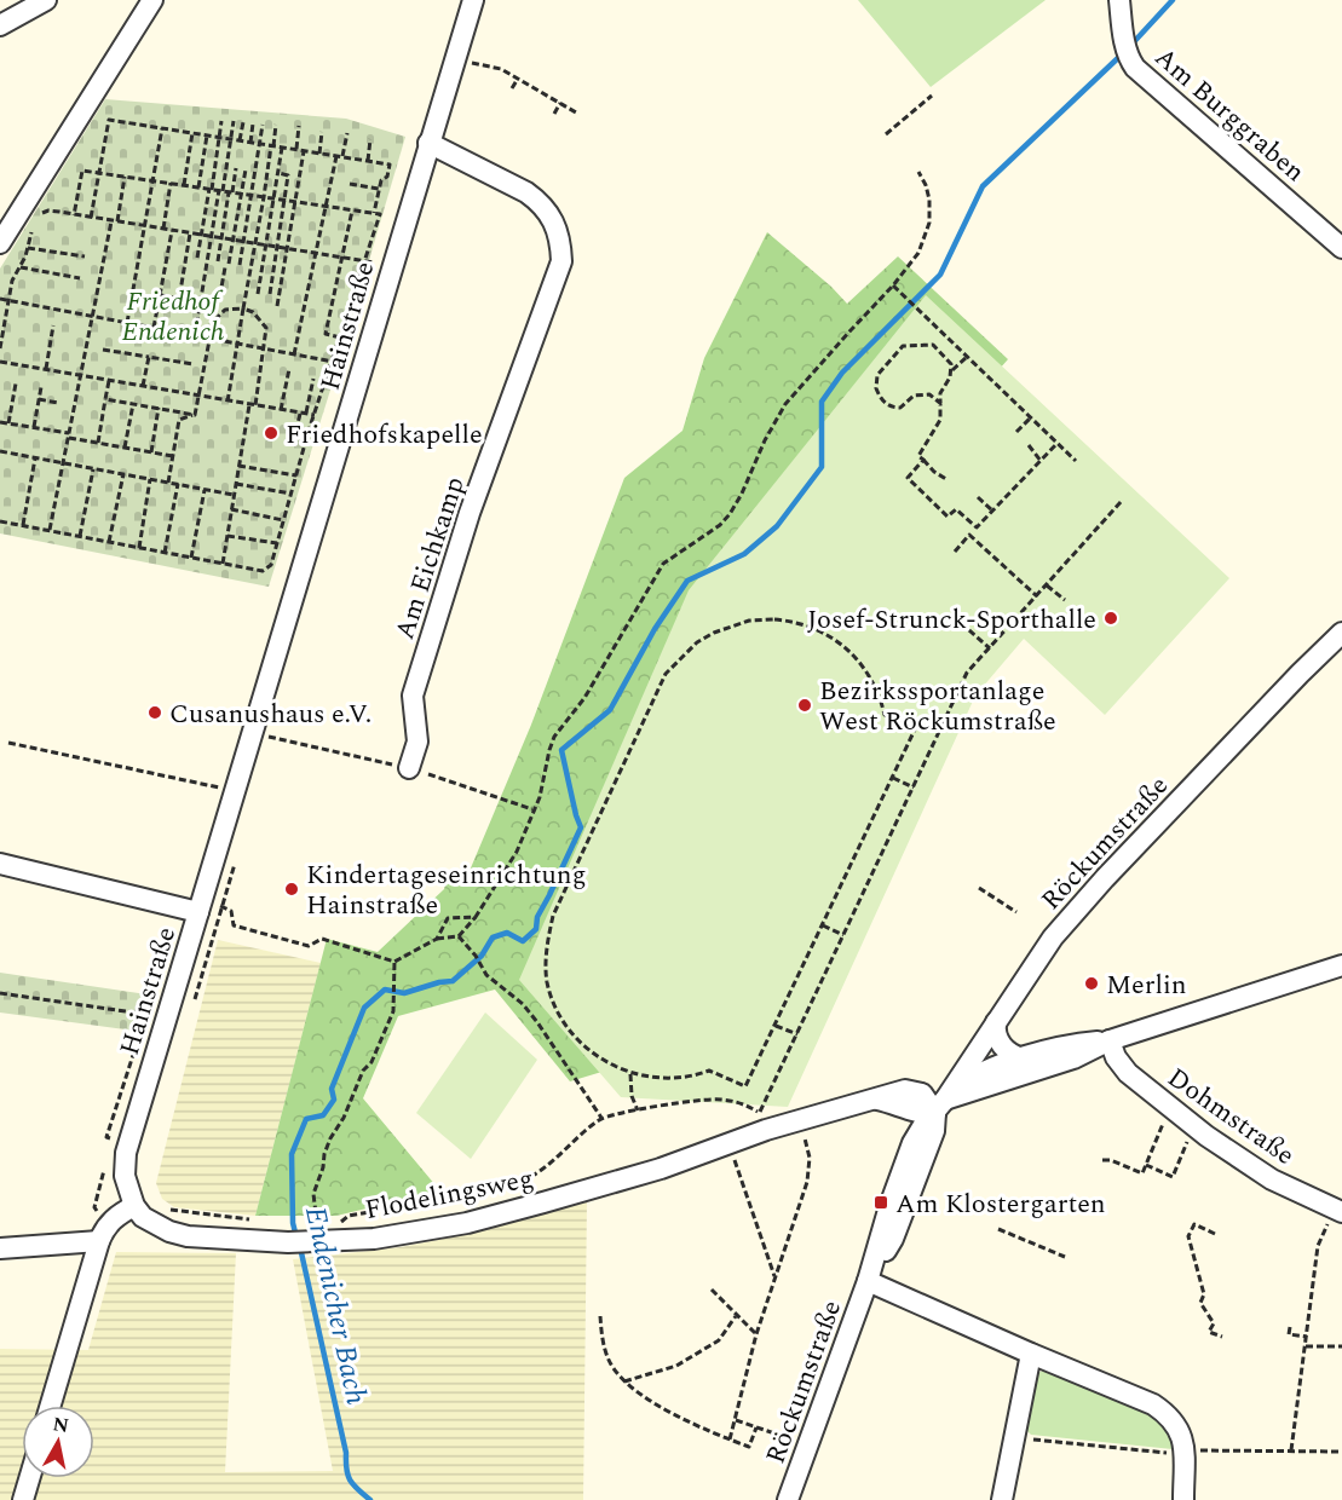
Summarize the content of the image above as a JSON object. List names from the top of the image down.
{
  "streets": {
    "street": [
      "Am Burggraben",
      "Hainstraße",
      "Am Eichkamp",
      "Röckumstraße",
      "Dohmstraße",
      "Flodelingsweg"
    ]
  },
  "crossings": [
    ["Hainstraße", "Am Eichkamp"],
    ["Hainstraße", "Flodelingsweg"],
    ["Röckumstraße", "Flodelingsweg"]
  ],
  "water": ["Endenicher Bach"],
  "parks": ["Friedhof Endenich"],
  "places": {
    "other": [
      "Friedhofskapelle",
      "Josef-Strunck-Sporthalle",
      "Bezirkssportanlage West Röckumstraße",
      "Cusanushaus e.V.",
      "Kindertageseinrichtung Hainstraße",
      "Merlin"
    ],
    "transit": ["Am Klostergarten"]
  },
  "north": "top"
}
